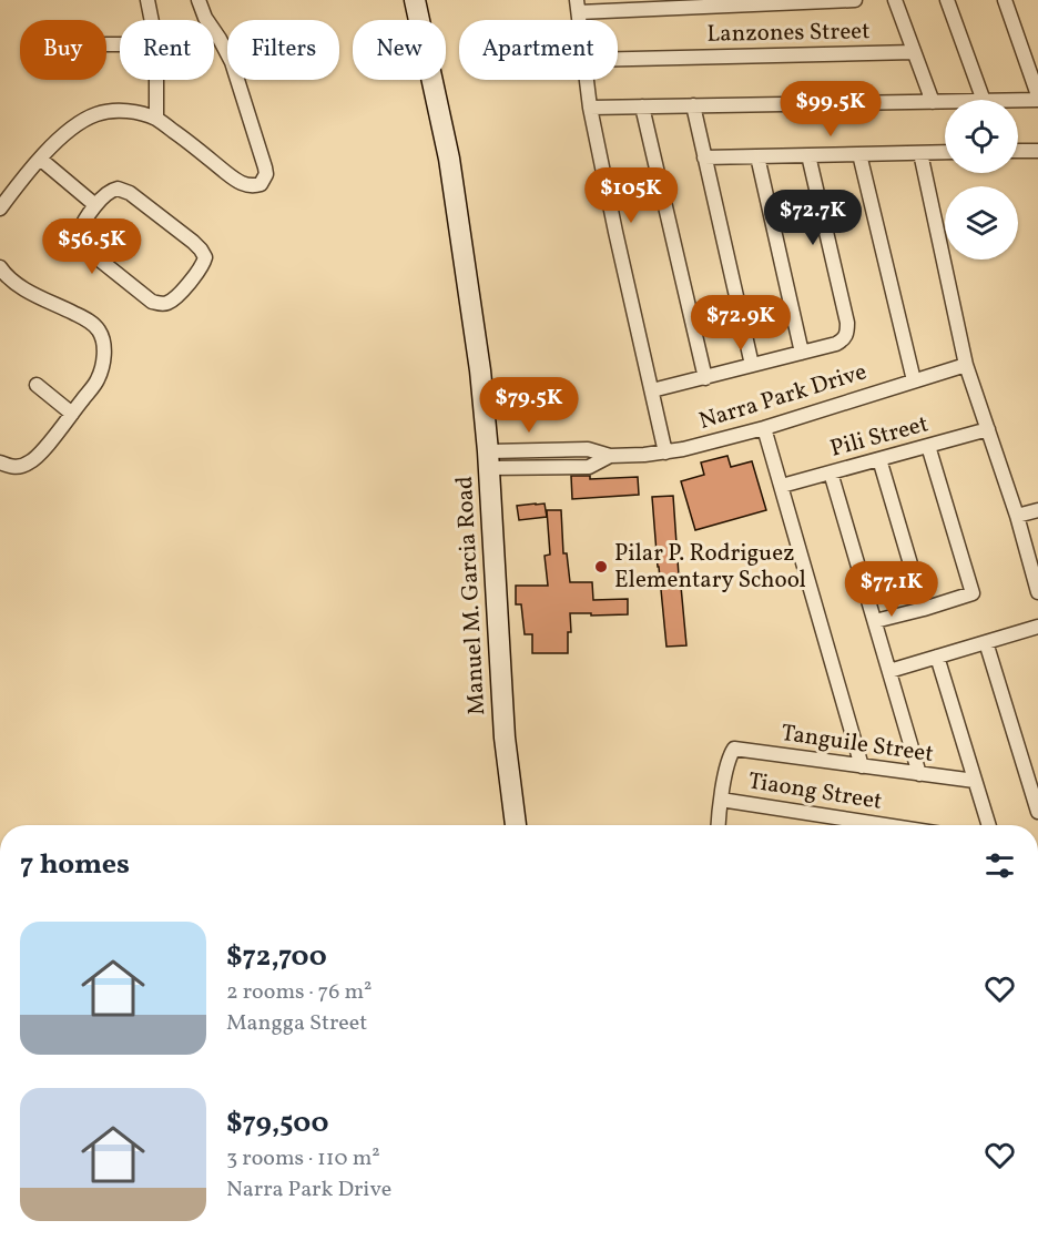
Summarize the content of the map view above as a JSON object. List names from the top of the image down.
{
  "streets": {
    "main road": ["Manuel M. Garcia Road"],
    "street": [
      "Lanzones Street",
      "Narra Park Drive",
      "Pili Street",
      "Tanguile Street",
      "Tiaong Street"
    ]
  },
  "crossings": [
    ["Narra Park Drive", "Manuel M. Garcia Road"],
    ["Tanguile Street", "Tiaong Street"]
  ],
  "places": ["Pilar P. Rodriguez Elementary School"],
  "page": {
    "chip": [
      "Buy",
      "Rent",
      "Filters",
      "New",
      "Apartment"
    ],
    "price": [
      "$99.5K",
      "$105K",
      "$72.7K",
      "$56.5K",
      "$72.9K",
      "$79.5K",
      "$77.1K"
    ],
    "heading": "7 homes",
    "list": [
      {
        "name": "$72,700",
        "note": "2 rooms · 76 m² · Mangga Street"
      },
      {
        "name": "$79,500",
        "note": "3 rooms · 110 m² · Narra Park Drive"
      }
    ]
  }
}
